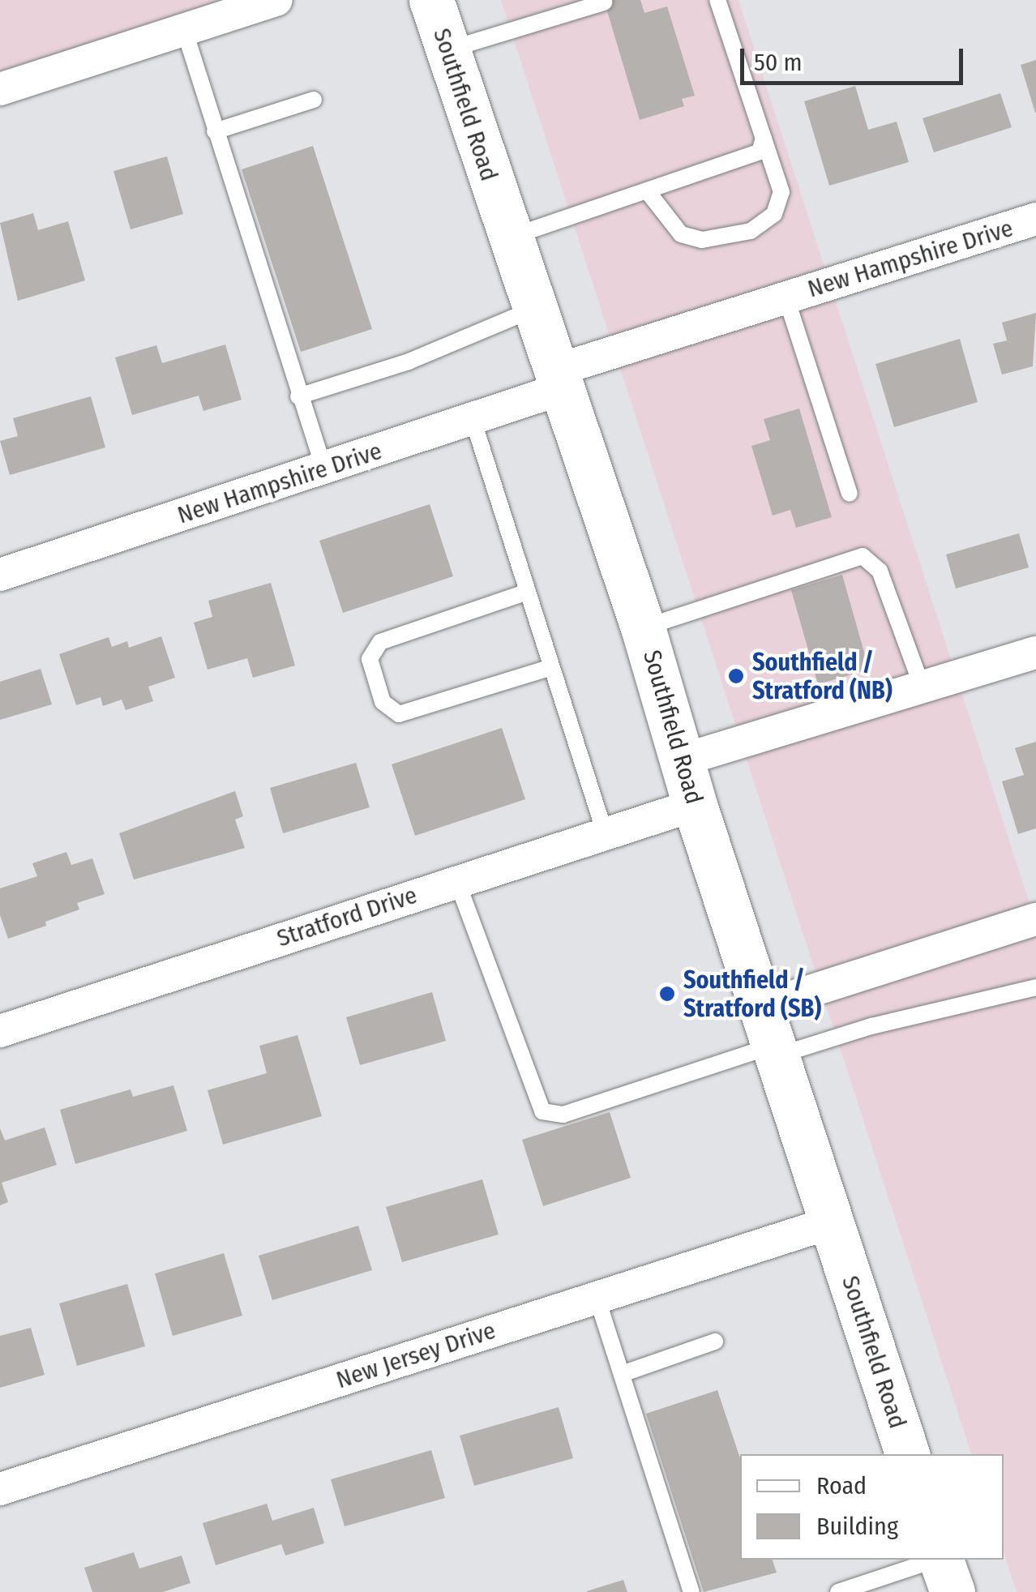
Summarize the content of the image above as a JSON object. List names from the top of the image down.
{
  "streets": {
    "main road": ["Southfield Road"],
    "street": ["New Hampshire Drive", "Stratford Drive", "New Jersey Drive"]
  },
  "crossings": [
    ["Southfield Road", "New Hampshire Drive"],
    ["Southfield Road", "Stratford Drive"],
    ["Southfield Road", "New Jersey Drive"]
  ],
  "places": ["Southfield / Stratford (NB)", "Southfield / Stratford (SB)"],
  "legend": ["Road", "Building"],
  "scale_bar": "50 m"
}
